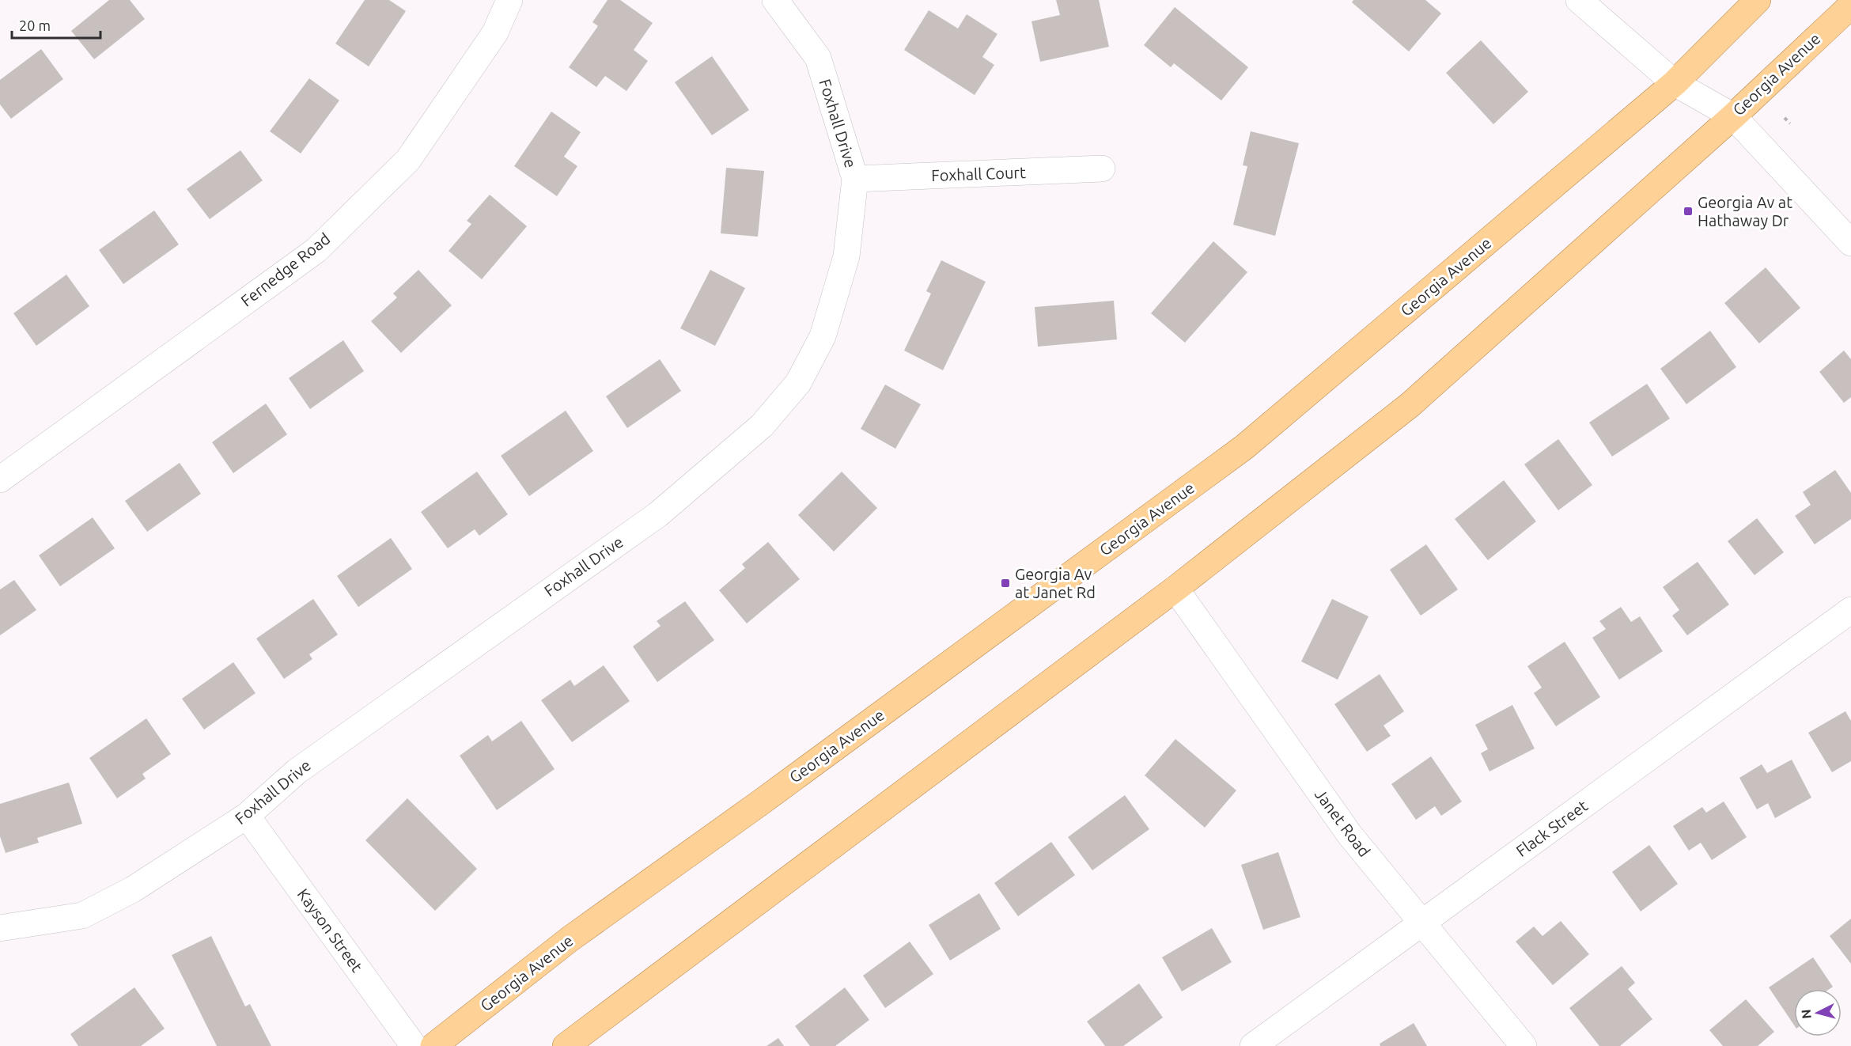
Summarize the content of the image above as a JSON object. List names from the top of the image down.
{
  "streets": {
    "main road": ["Georgia Avenue"],
    "street": [
      "Foxhall Drive",
      "Foxhall Court",
      "Fernedge Road",
      "Janet Road",
      "Flack Street",
      "Kayson Street"
    ]
  },
  "crossings": [
    ["Georgia Avenue", "Janet Road"],
    ["Foxhall Drive", "Foxhall Court"],
    ["Foxhall Drive", "Kayson Street"],
    ["Janet Road", "Flack Street"]
  ],
  "places": {
    "transit": ["Georgia Av at Hathaway Dr", "Georgia Av at Janet Rd"]
  },
  "scale_bar": "20 m",
  "north": "left"
}
